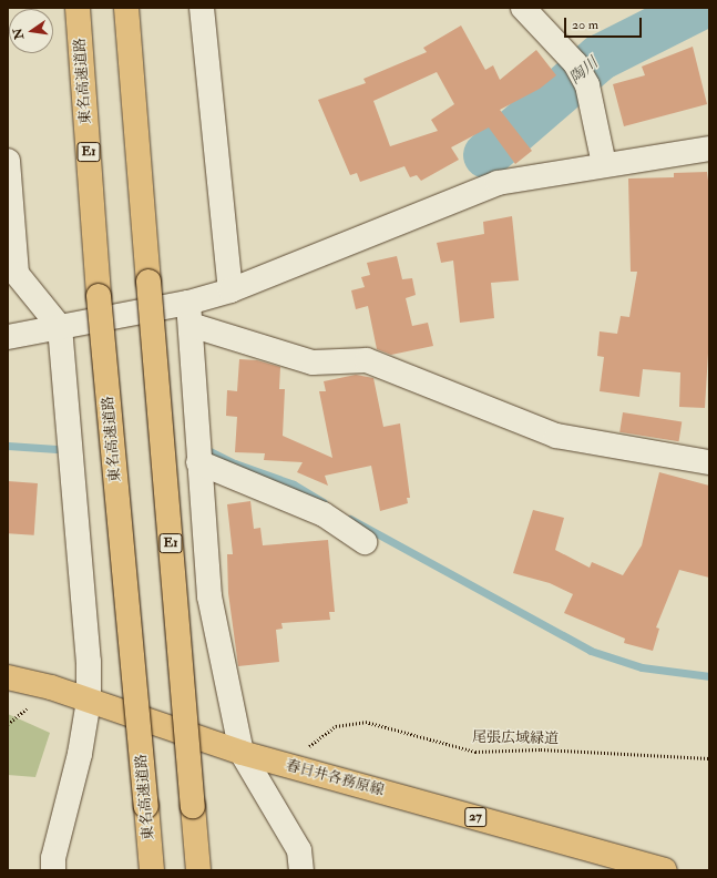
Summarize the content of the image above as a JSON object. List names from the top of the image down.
{
  "streets": {
    "main road": [
      "東名高速道路",
      "E1",
      "春日井各務原線",
      "27"
    ],
    "path": ["尾張広域緑道"]
  },
  "crossings": [
    ["尾張広域緑道", "春日井各務原線"]
  ],
  "water": ["陶川"],
  "scale_bar": "20 m",
  "north": "left"
}
